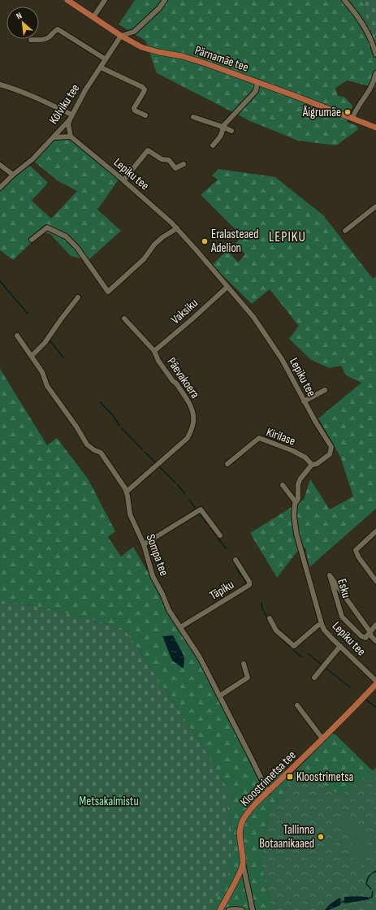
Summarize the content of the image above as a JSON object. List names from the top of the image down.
{
  "streets": {
    "main road": ["Pärnamäe tee", "Kloostrimetsa tee"],
    "street": [
      "Kõlviku tee",
      "Lepiku tee",
      "Vaksiku",
      "Päevakoera",
      "Kirilase",
      "Sompa tee",
      "Esku",
      "Täpiku"
    ]
  },
  "crossings": [
    ["Pärnamäe tee", "Kõlviku tee"],
    ["Lepiku tee", "Vaksiku"],
    ["Lepiku tee", "Kirilase"],
    ["Vaksiku", "Päevakoera"],
    ["Päevakoera", "Sompa tee"],
    ["Sompa tee", "Täpiku"],
    ["Sompa tee", "Kloostrimetsa tee"]
  ],
  "districts": ["LEPIKU"],
  "parks": ["Metsakalmistu"],
  "places": {
    "other": ["Äigrumäe", "Eralasteaed Adelion", "Tallinna Botaanikaaed"],
    "transit": ["Kloostrimetsa"]
  },
  "north": "top left"
}
